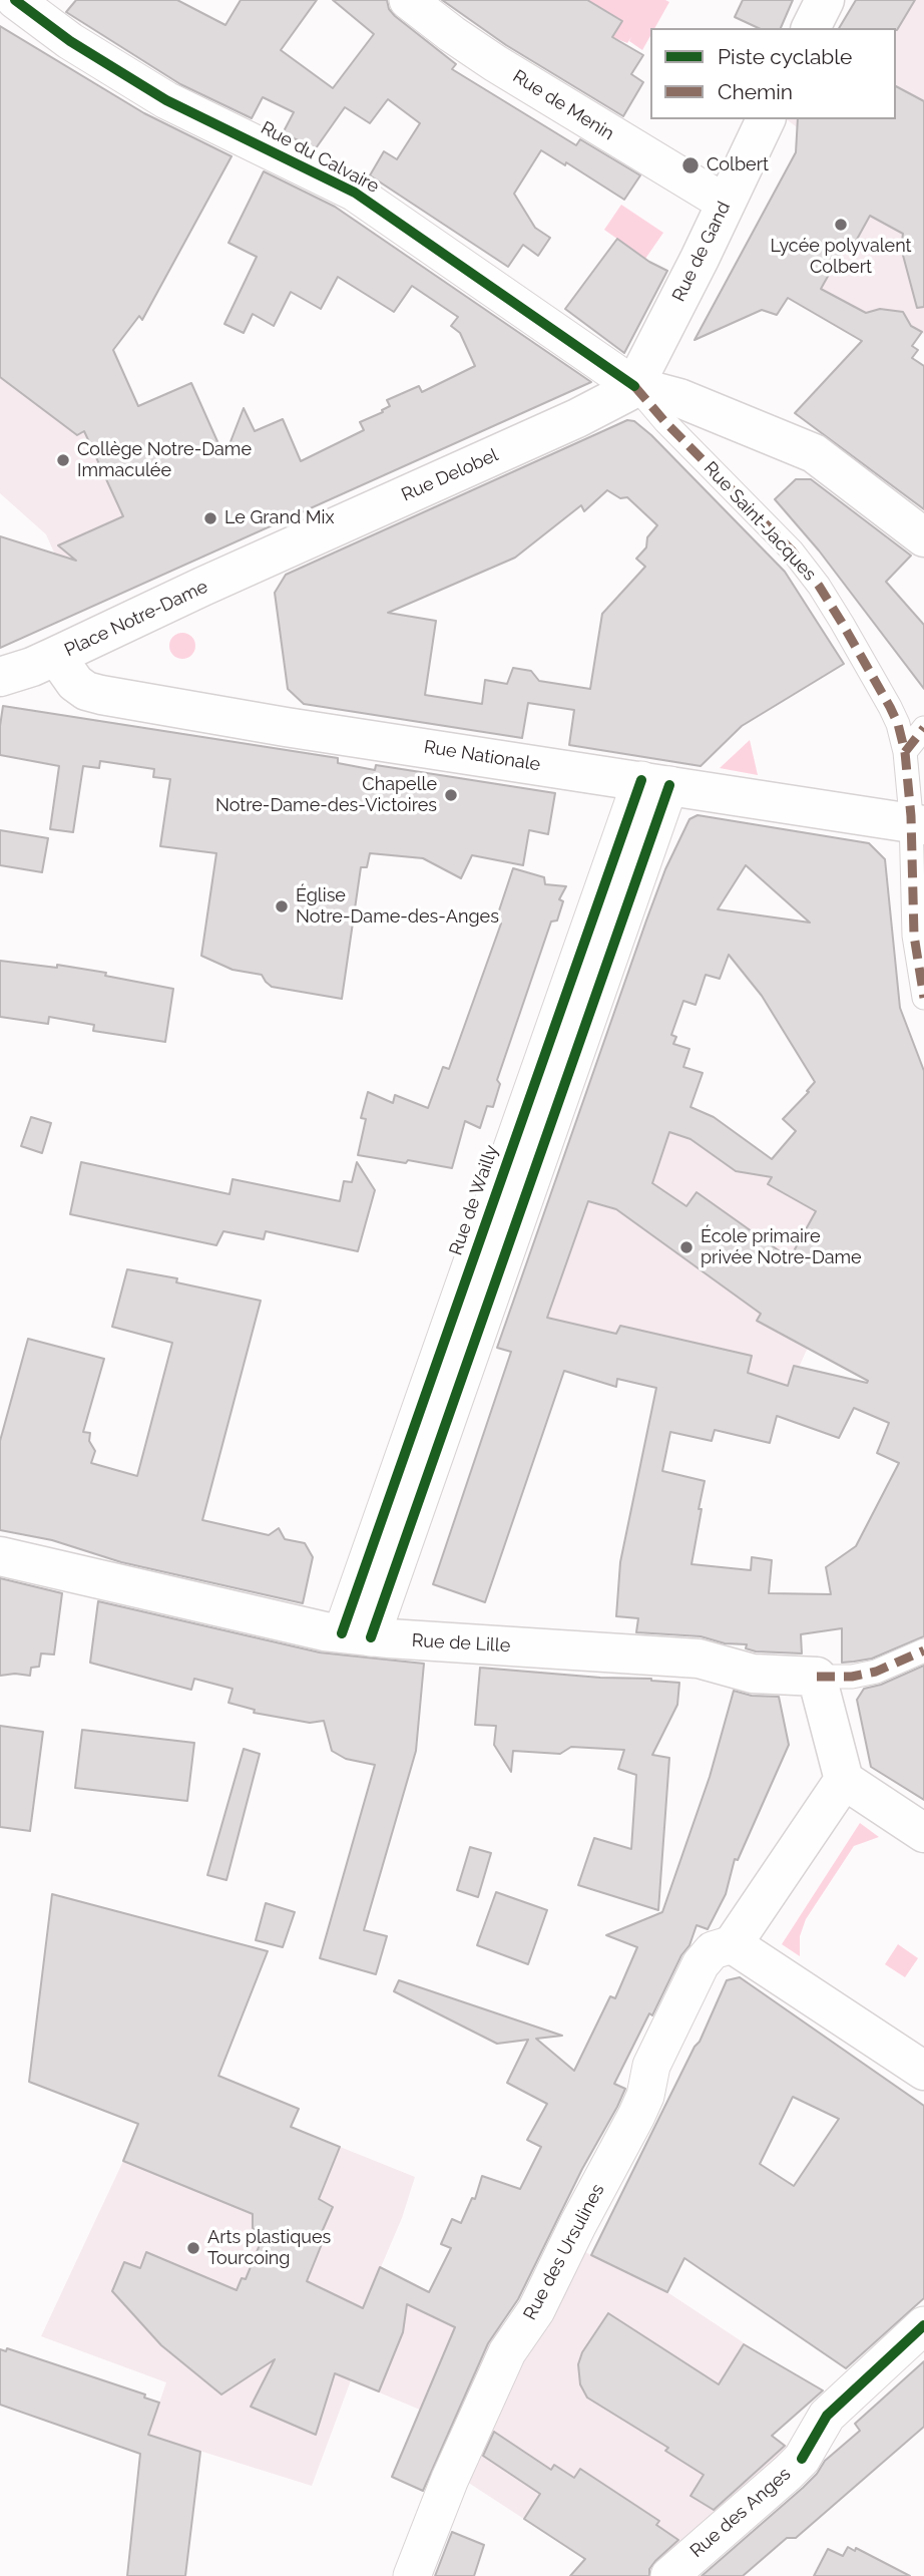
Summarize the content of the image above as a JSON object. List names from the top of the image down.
{
  "streets": {
    "main road": [
      "Rue de Gand",
      "Rue Delobel",
      "Place Notre-Dame",
      "Rue Nationale",
      "Rue de Lille"
    ],
    "street": [
      "Rue de Menin",
      "Rue du Calvaire",
      "Rue Saint-Jacques",
      "Rue de Wailly",
      "Rue des Ursulines",
      "Rue des Anges"
    ]
  },
  "crossings": [
    ["Rue de Menin", "Rue de Gand"],
    ["Rue du Calvaire", "Rue de Gand"],
    ["Rue du Calvaire", "Rue Delobel"],
    ["Rue du Calvaire", "Rue Saint-Jacques"],
    ["Rue de Gand", "Rue Delobel"],
    ["Rue de Gand", "Rue Saint-Jacques"],
    ["Rue Delobel", "Rue Saint-Jacques"],
    ["Rue Delobel", "Place Notre-Dame"],
    ["Rue Saint-Jacques", "Rue Nationale"],
    ["Place Notre-Dame", "Rue Nationale"],
    ["Rue Nationale", "Rue de Wailly"],
    ["Rue de Wailly", "Rue de Lille"]
  ],
  "places": [
    "Colbert",
    "Lycée polyvalent Colbert",
    "Collège Notre-Dame Immaculée",
    "Le Grand Mix",
    "Chapelle Notre-Dame-des-Victoires",
    "Église Notre-Dame-des-Anges",
    "École primaire privée Notre-Dame",
    "Arts plastiques Tourcoing"
  ],
  "legend": ["Piste cyclable", "Chemin"]
}
